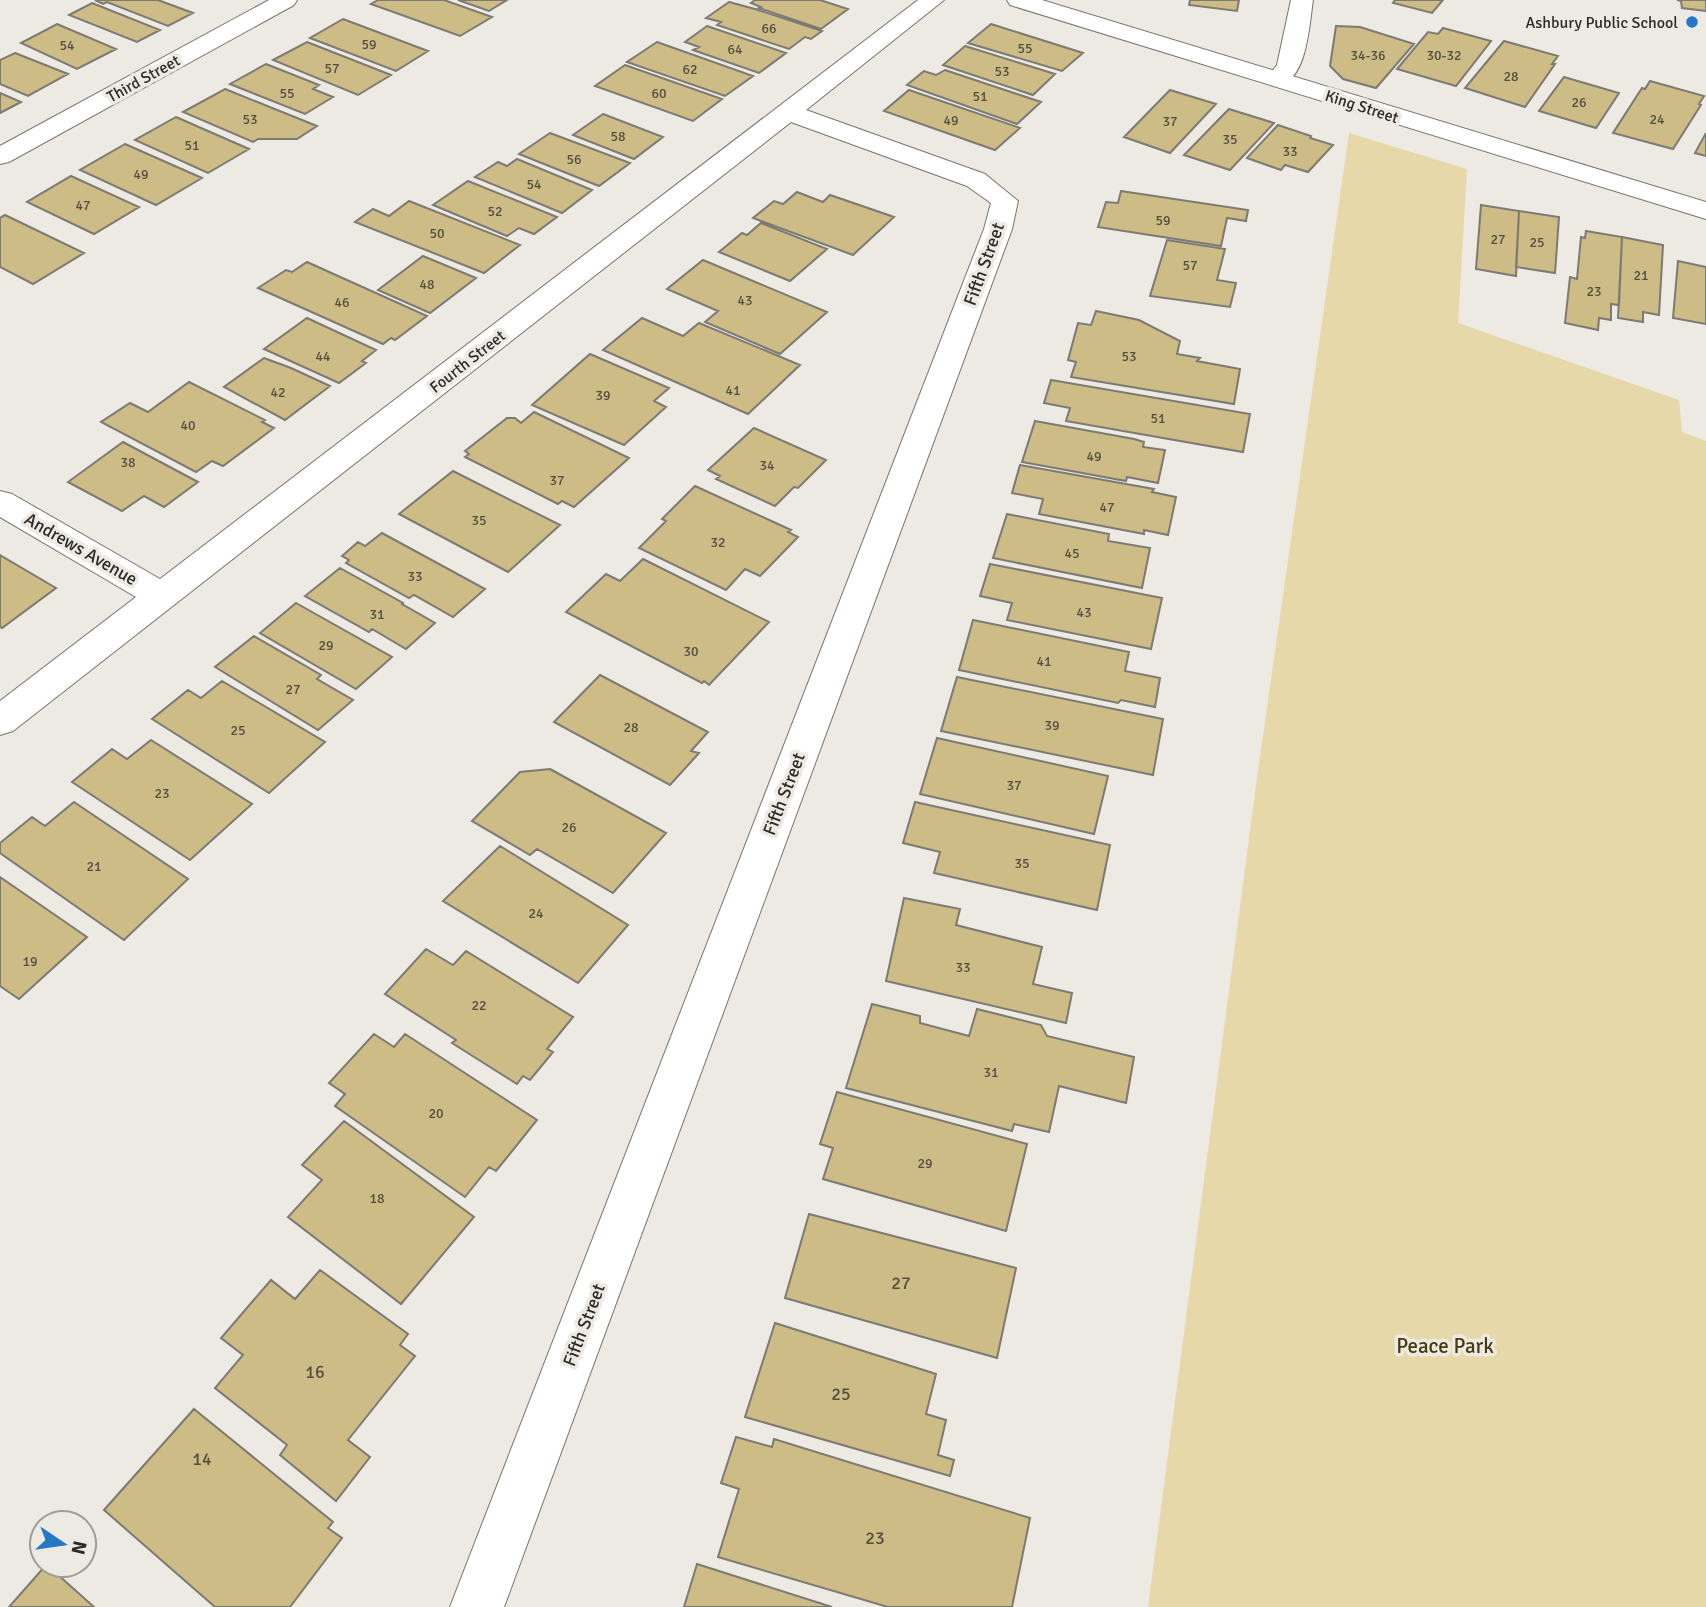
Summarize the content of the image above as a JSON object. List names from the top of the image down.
{
  "streets": {
    "street": [
      "Third Street",
      "King Street",
      "Fifth Street",
      "Fourth Street",
      "Andrews Avenue"
    ]
  },
  "crossings": [
    ["Fifth Street", "Fourth Street"],
    ["Fourth Street", "Andrews Avenue"]
  ],
  "parks": ["Peace Park"],
  "places": ["Ashbury Public School"],
  "house_numbers": [
    "66",
    "59",
    "54",
    "55",
    "64",
    "34-36",
    "30-32",
    "57",
    "62",
    "53",
    "28",
    "55",
    "60",
    "51",
    "26",
    "53",
    "24",
    "49",
    "37",
    "58",
    "35",
    "51",
    "33",
    "56",
    "49",
    "54",
    "47",
    "52",
    "59",
    "50",
    "27",
    "25",
    "57",
    "21",
    "48",
    "23",
    "43",
    "46",
    "44",
    "53",
    "41",
    "42",
    "39",
    "51",
    "40",
    "49",
    "38",
    "34",
    "37",
    "47",
    "35",
    "32",
    "45",
    "33",
    "43",
    "31",
    "29",
    "30",
    "41",
    "27",
    "39",
    "28",
    "25",
    "37",
    "23",
    "26",
    "35",
    "21",
    "24",
    "19",
    "33",
    "22",
    "31",
    "20",
    "29",
    "18",
    "27",
    "16",
    "25",
    "14",
    "23"
  ],
  "north": "right"
}
